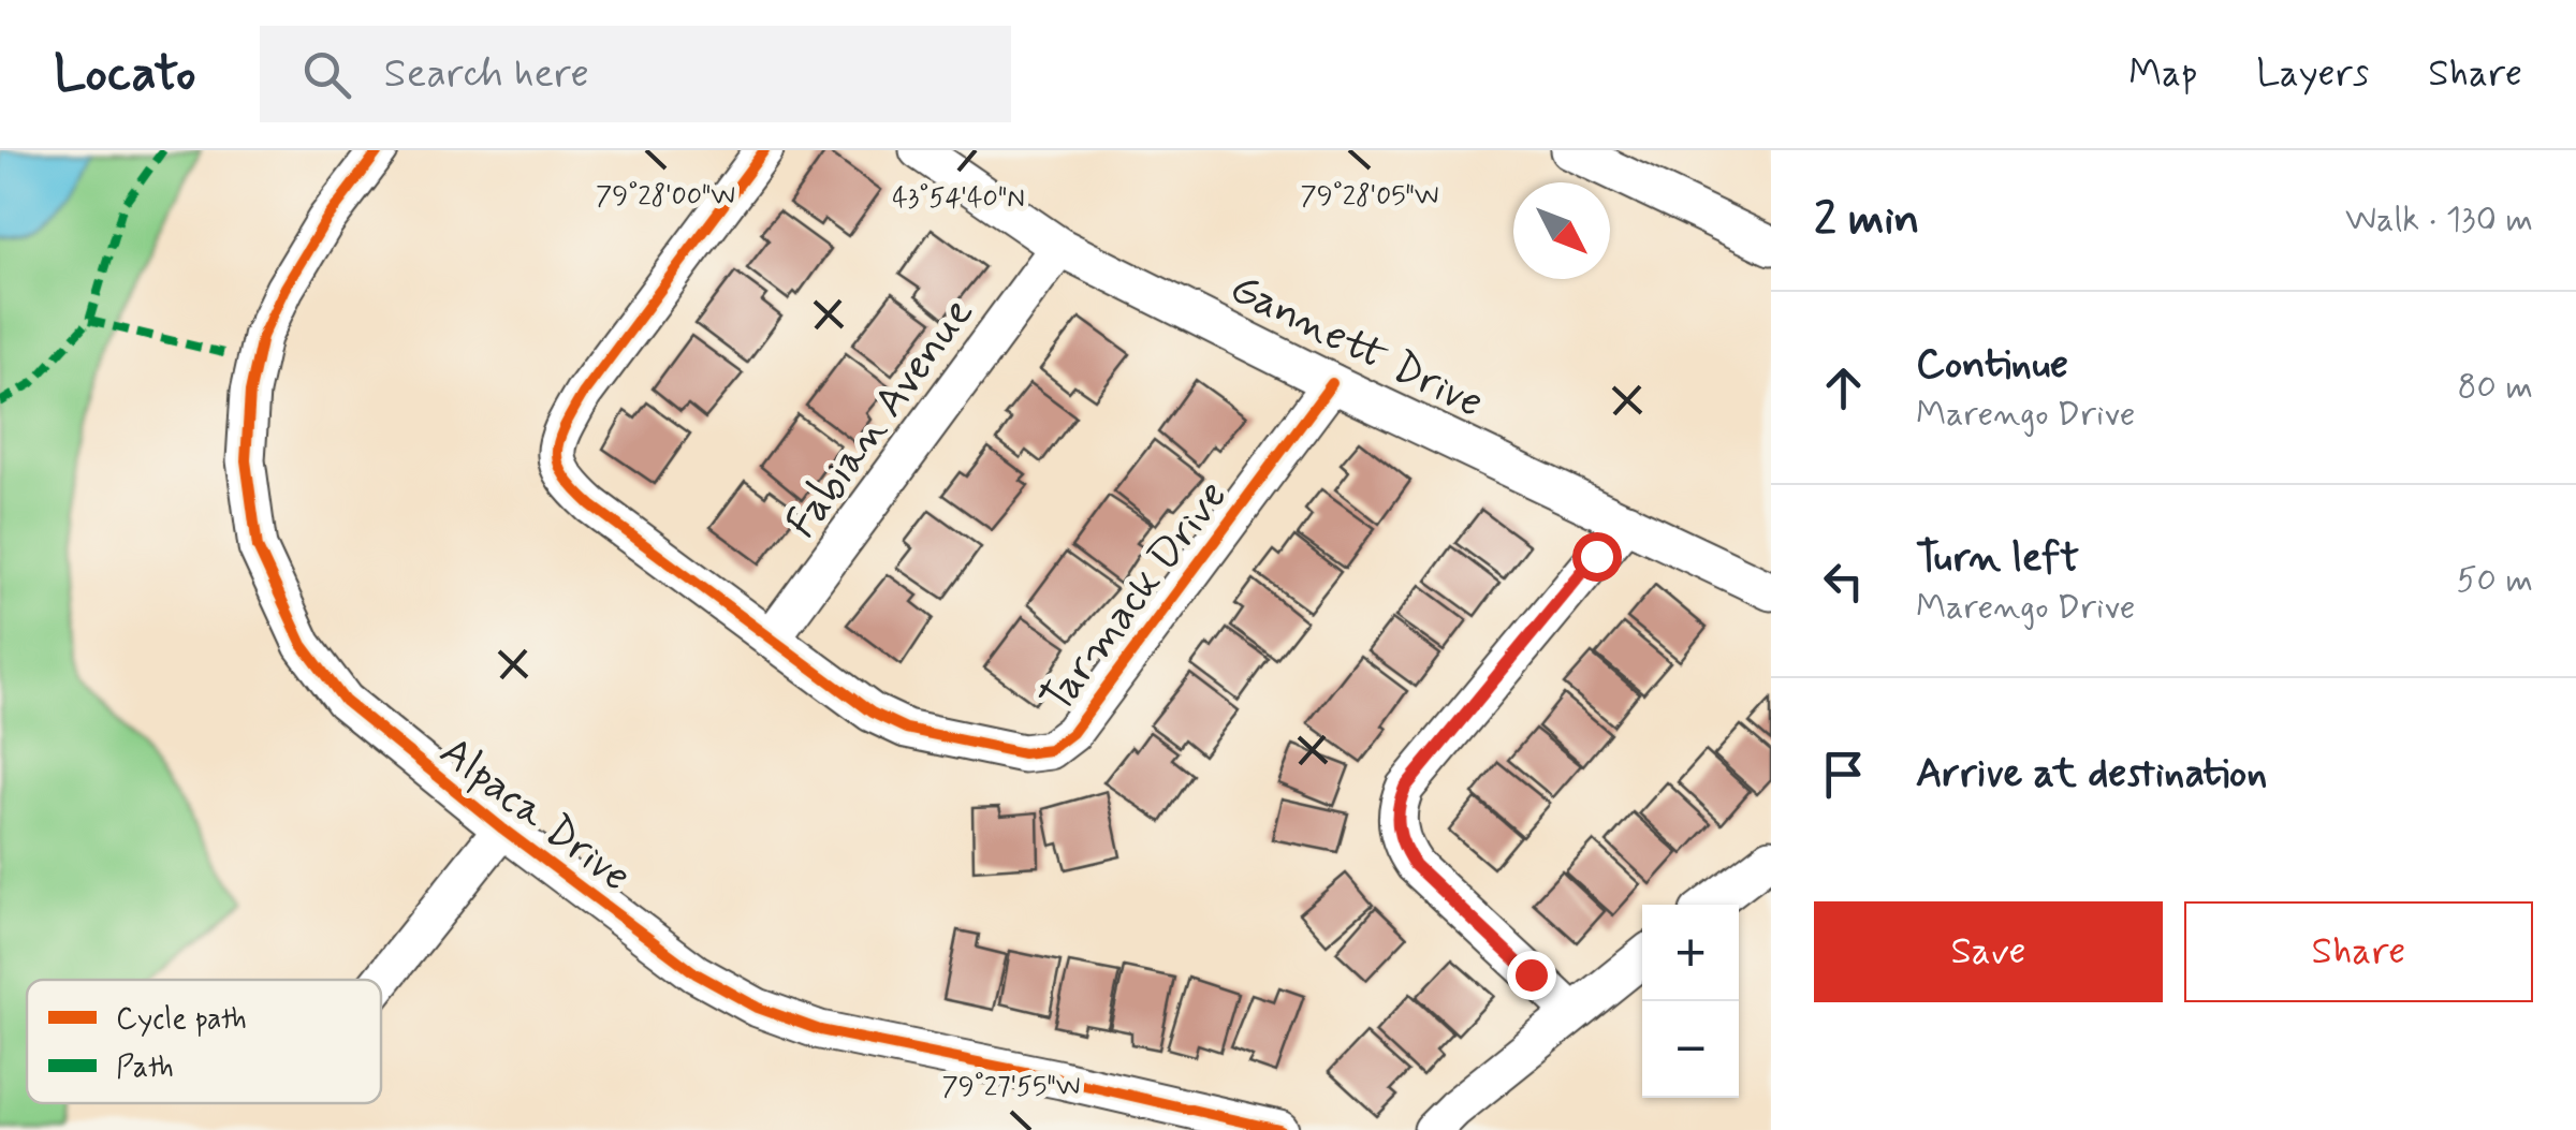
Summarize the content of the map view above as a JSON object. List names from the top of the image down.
{
  "streets": {
    "street": [
      "Gannett Drive",
      "Fabian Avenue",
      "Tarmack Drive",
      "Alpaca Drive"
    ]
  },
  "crossings": [
    ["Gannett Drive", "Fabian Avenue"],
    ["Gannett Drive", "Tarmack Drive"],
    ["Fabian Avenue", "Tarmack Drive"]
  ],
  "legend": ["Cycle path", "Path"],
  "north": "bottom right",
  "page": {
    "header": "Locato",
    "search": "Search here",
    "nav": ["Map", "Layers", "Share"],
    "heading": ["2 min", "Walk · 130 m"],
    "list": [
      ["Continue", "Marengo Drive", "80 m"],
      ["Turn left", "Marengo Drive", "50 m"],
      "Arrive at destination"
    ],
    "buttons": ["Save", "Share"],
    "map_buttons": ["+", "−"]
  },
  "coordinates": [
    "79°28'00\"W",
    "79°28'05\"W",
    "43°54'40\"N",
    "79°27'55\"W"
  ]
}
